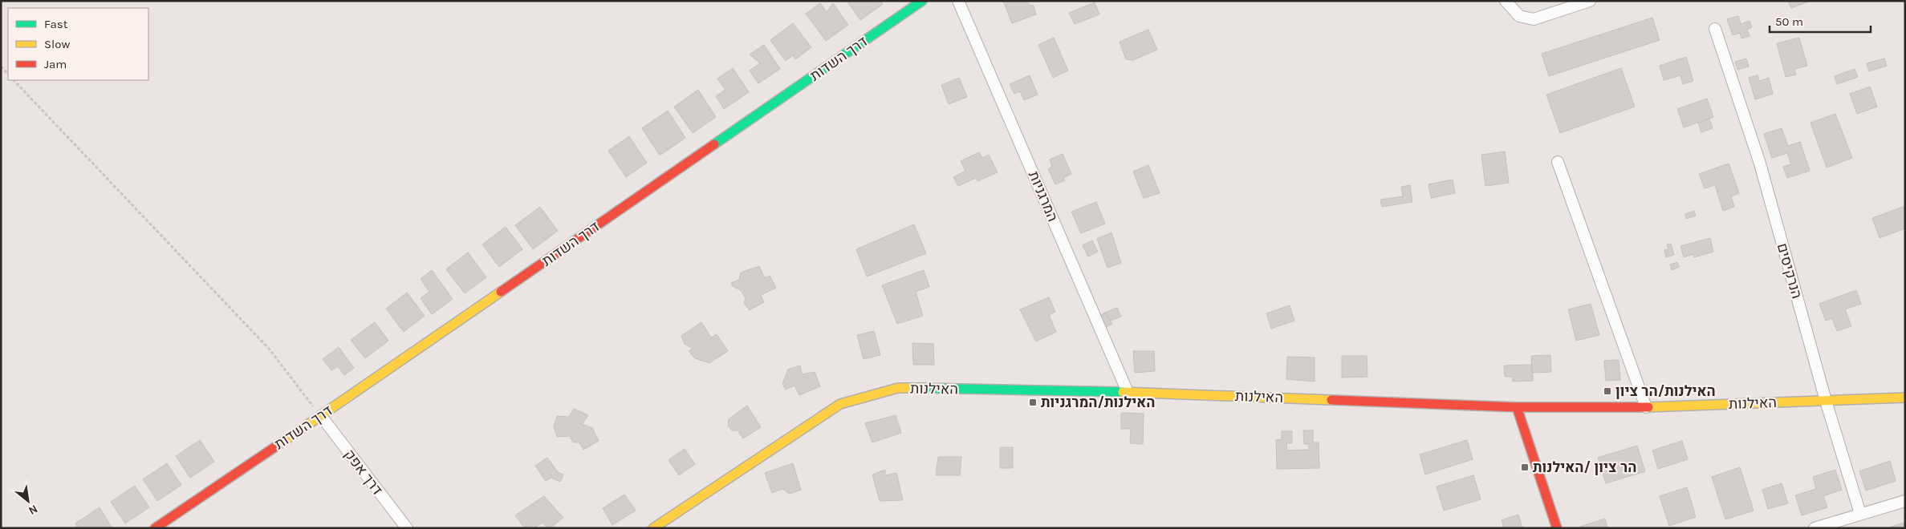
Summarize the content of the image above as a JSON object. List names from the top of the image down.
{
  "streets": {
    "main road": ["דרך השדות", "האילנות"],
    "street": ["המרגניות", "הנרקיסים", "דרך אפק"]
  },
  "crossings": [
    ["דרך השדות", "דרך אפק"],
    ["המרגניות", "האילנות"],
    ["הנרקיסים", "האילנות"]
  ],
  "places": {
    "transit": ["האילנות/הר ציון", "האילנות/המרגניות", "הר ציון /האילנות"]
  },
  "legend": ["Fast", "Slow", "Jam"],
  "scale_bar": "50 m",
  "north": "bottom right"
}
